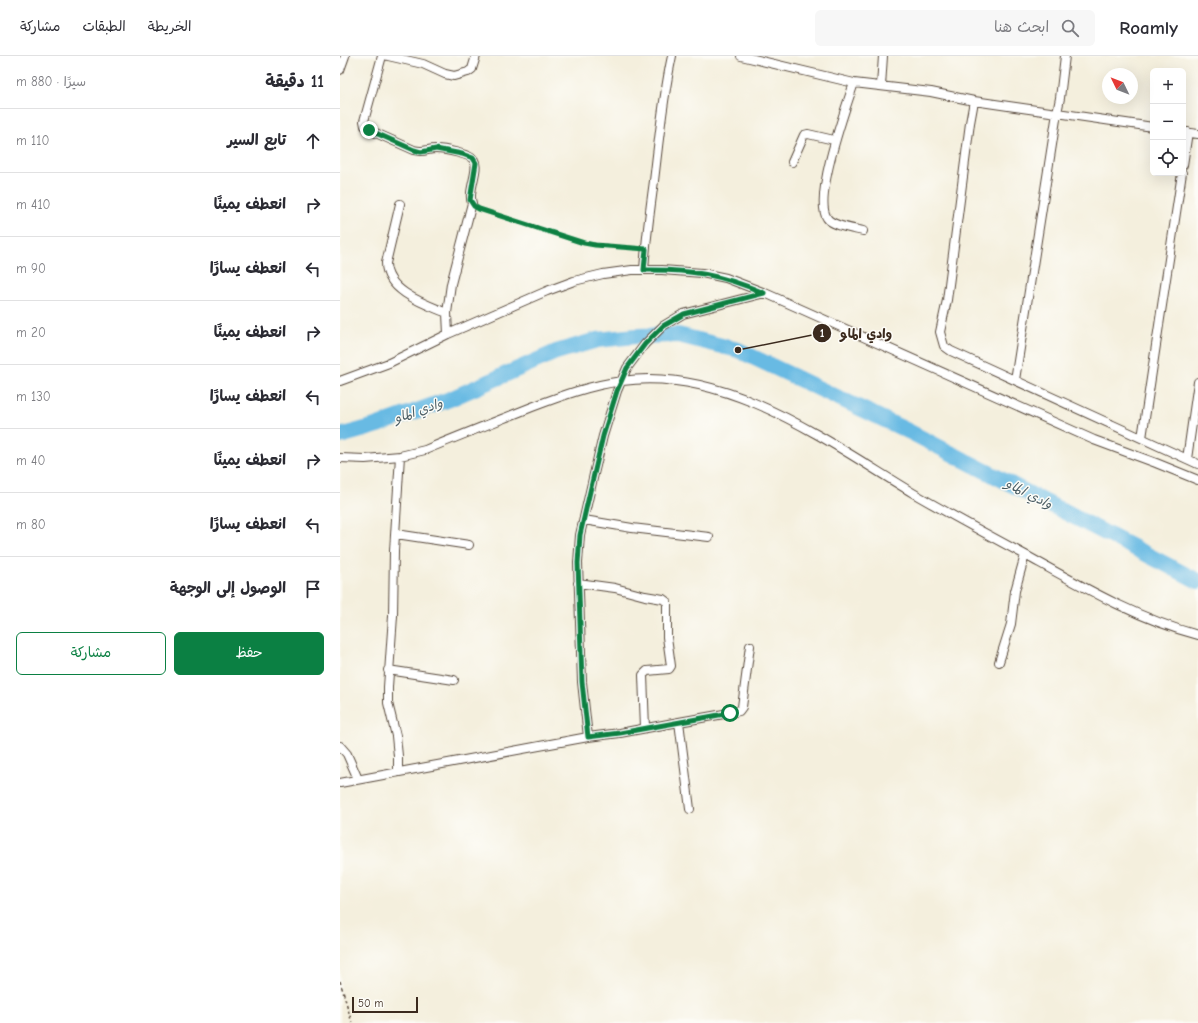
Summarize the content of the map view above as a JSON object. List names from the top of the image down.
{
  "water": ["وادي الماو"],
  "places": ["وادي الماو"],
  "scale_bar": "50 m",
  "north": "top left",
  "page": {
    "header": "Roamly",
    "search": "ابحث هنا",
    "nav": ["الخريطة", "الطبقات", "مشاركة"],
    "heading": ["11 دقيقة", "سيرًا · 880 m"],
    "map_buttons": ["+", "−"],
    "list": [
      ["تابع السير", "110 m"],
      ["انعطف يمينًا", "410 m"],
      ["انعطف يسارًا", "90 m"],
      ["انعطف يمينًا", "20 m"],
      ["انعطف يسارًا", "130 m"],
      ["انعطف يمينًا", "40 m"],
      ["انعطف يسارًا", "80 m"],
      "الوصول إلى الوجهة"
    ],
    "buttons": ["حفظ", "مشاركة"],
    "scale": "50 m"
  }
}
